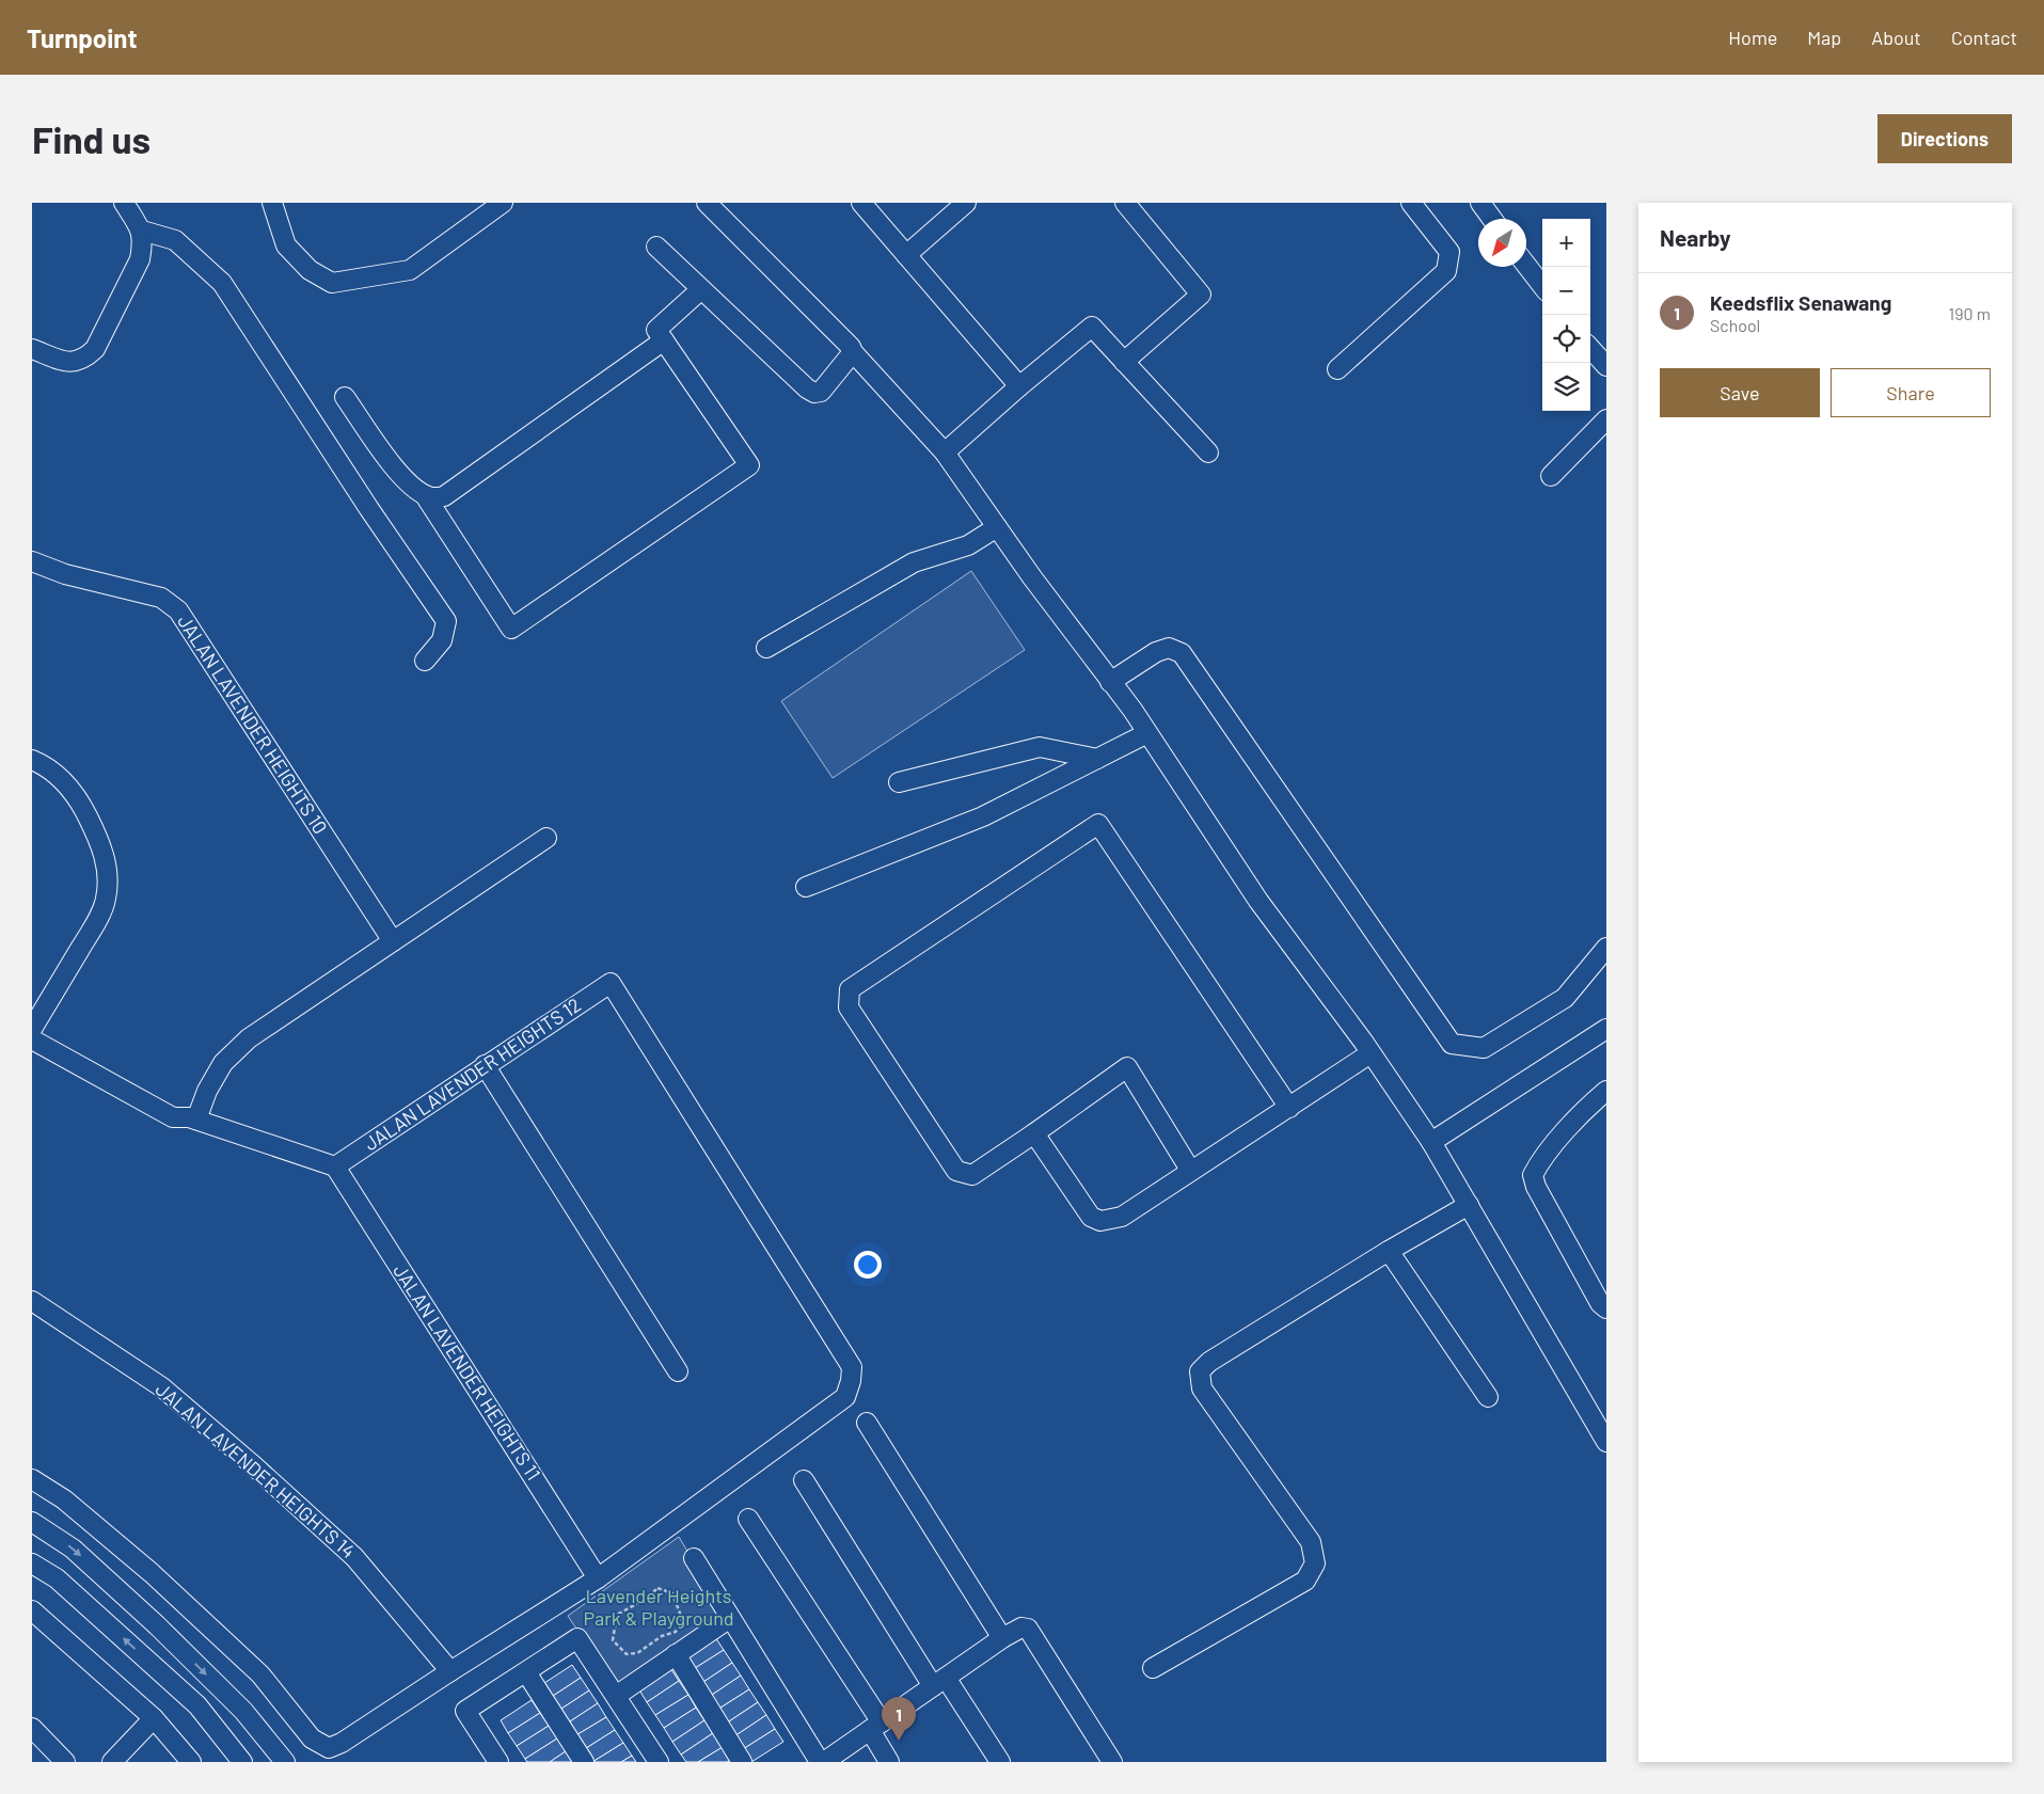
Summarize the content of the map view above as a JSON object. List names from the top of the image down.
{
  "streets": {
    "street": [
      "JALAN LAVENDER HEIGHTS 10",
      "JALAN LAVENDER HEIGHTS 12",
      "JALAN LAVENDER HEIGHTS 11",
      "JALAN LAVENDER HEIGHTS 14"
    ]
  },
  "crossings": [
    ["JALAN LAVENDER HEIGHTS 12", "JALAN LAVENDER HEIGHTS 11"]
  ],
  "parks": ["Lavender Heights Park & Playground"],
  "north": "bottom left",
  "page": {
    "header": "Turnpoint",
    "nav": [
      "Home",
      "Map",
      "About",
      "Contact"
    ],
    "buttons": [
      "Directions",
      ["Save", "Share"]
    ],
    "title": "Find us",
    "heading": "Nearby",
    "map_buttons": ["+", "−"],
    "list": [
      {
        "mark": "1",
        "name": "Keedsflix Senawang",
        "note": "School",
        "value": "190 m"
      }
    ],
    "pins": "1"
  }
}
